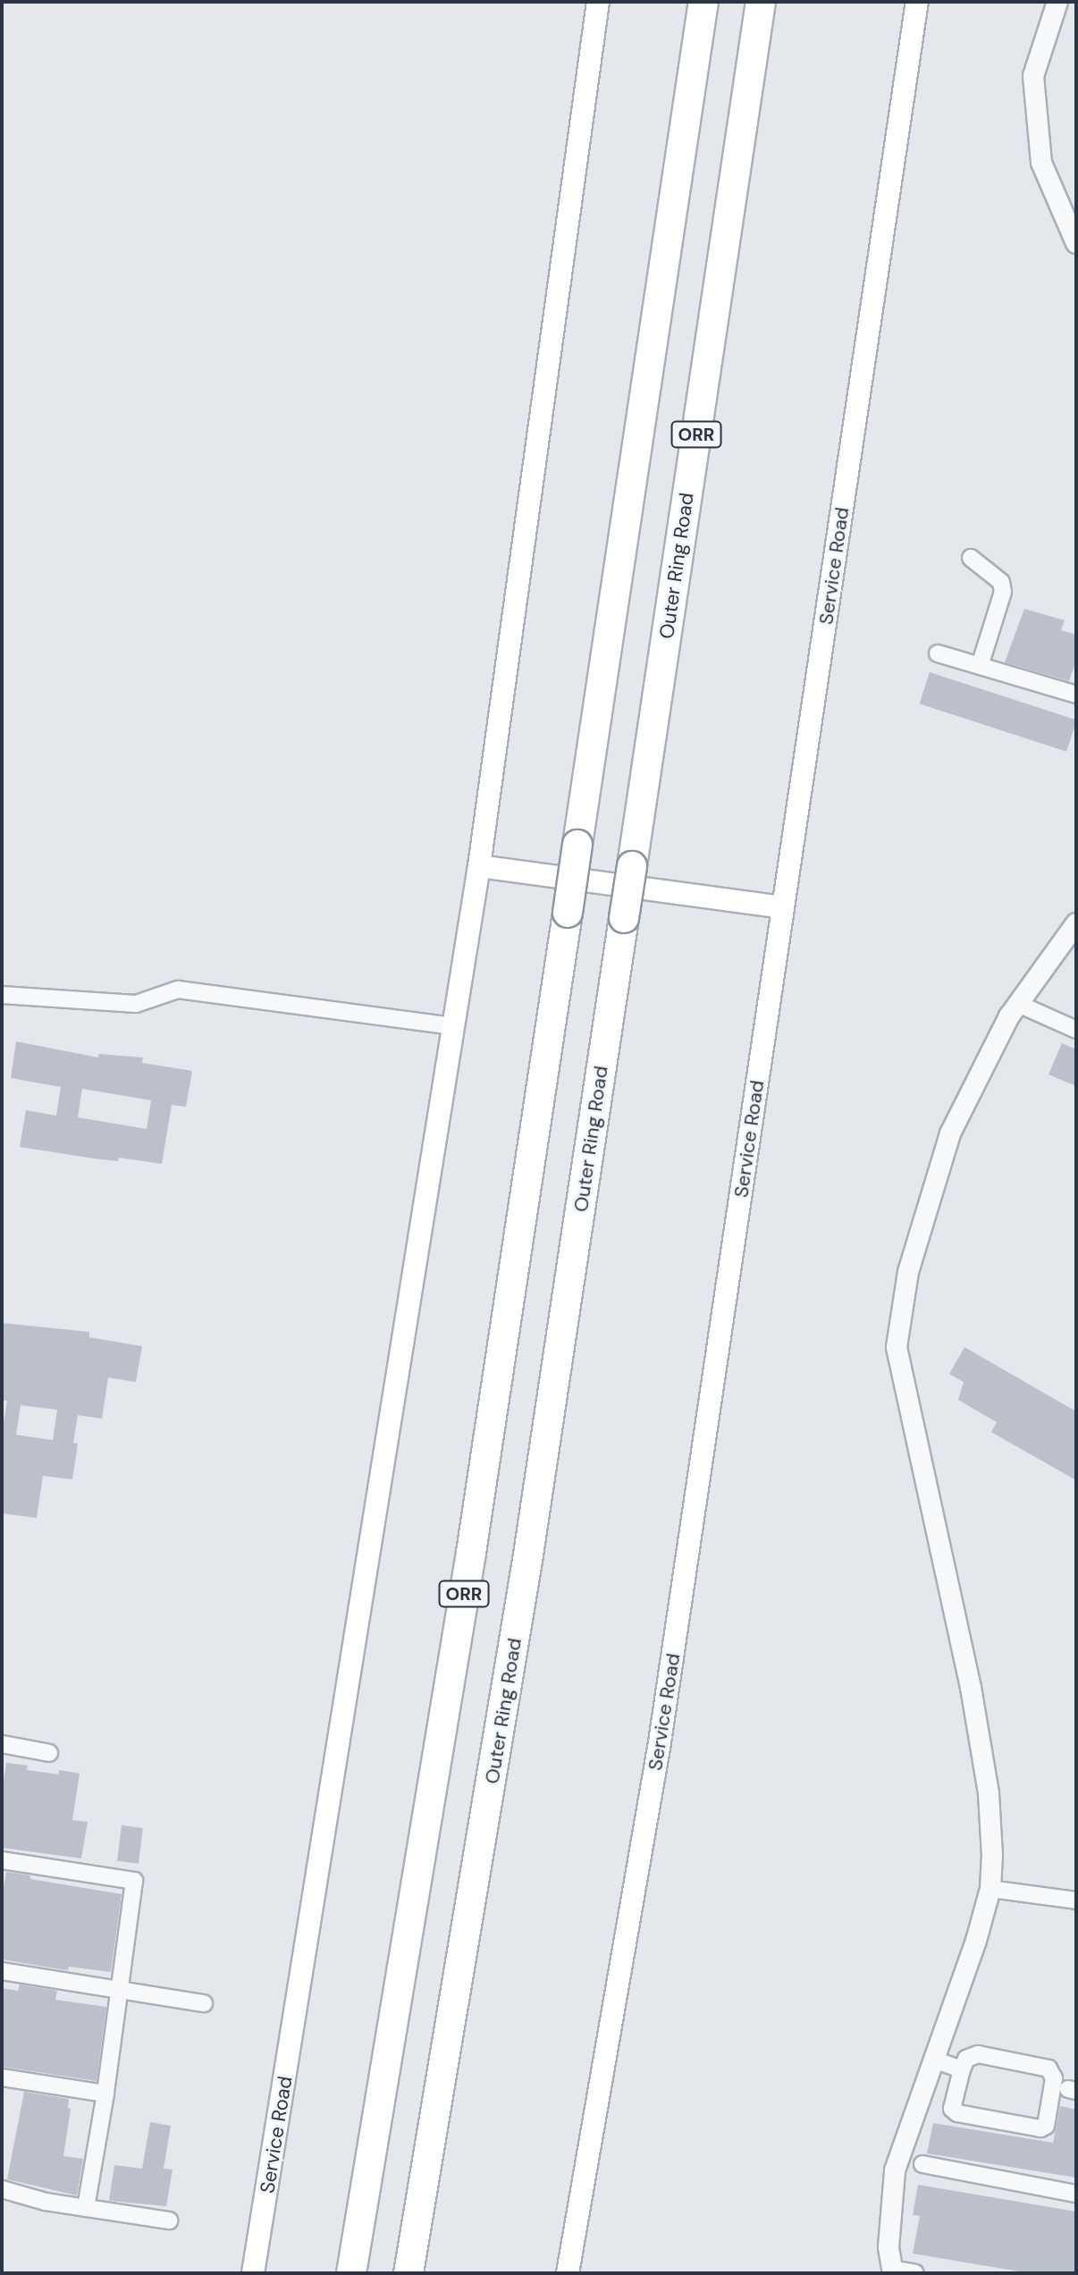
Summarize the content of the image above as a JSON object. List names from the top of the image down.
{
  "streets": {
    "highway": ["ORR", "Outer Ring Road"],
    "main road": ["Service Road"]
  }
}
